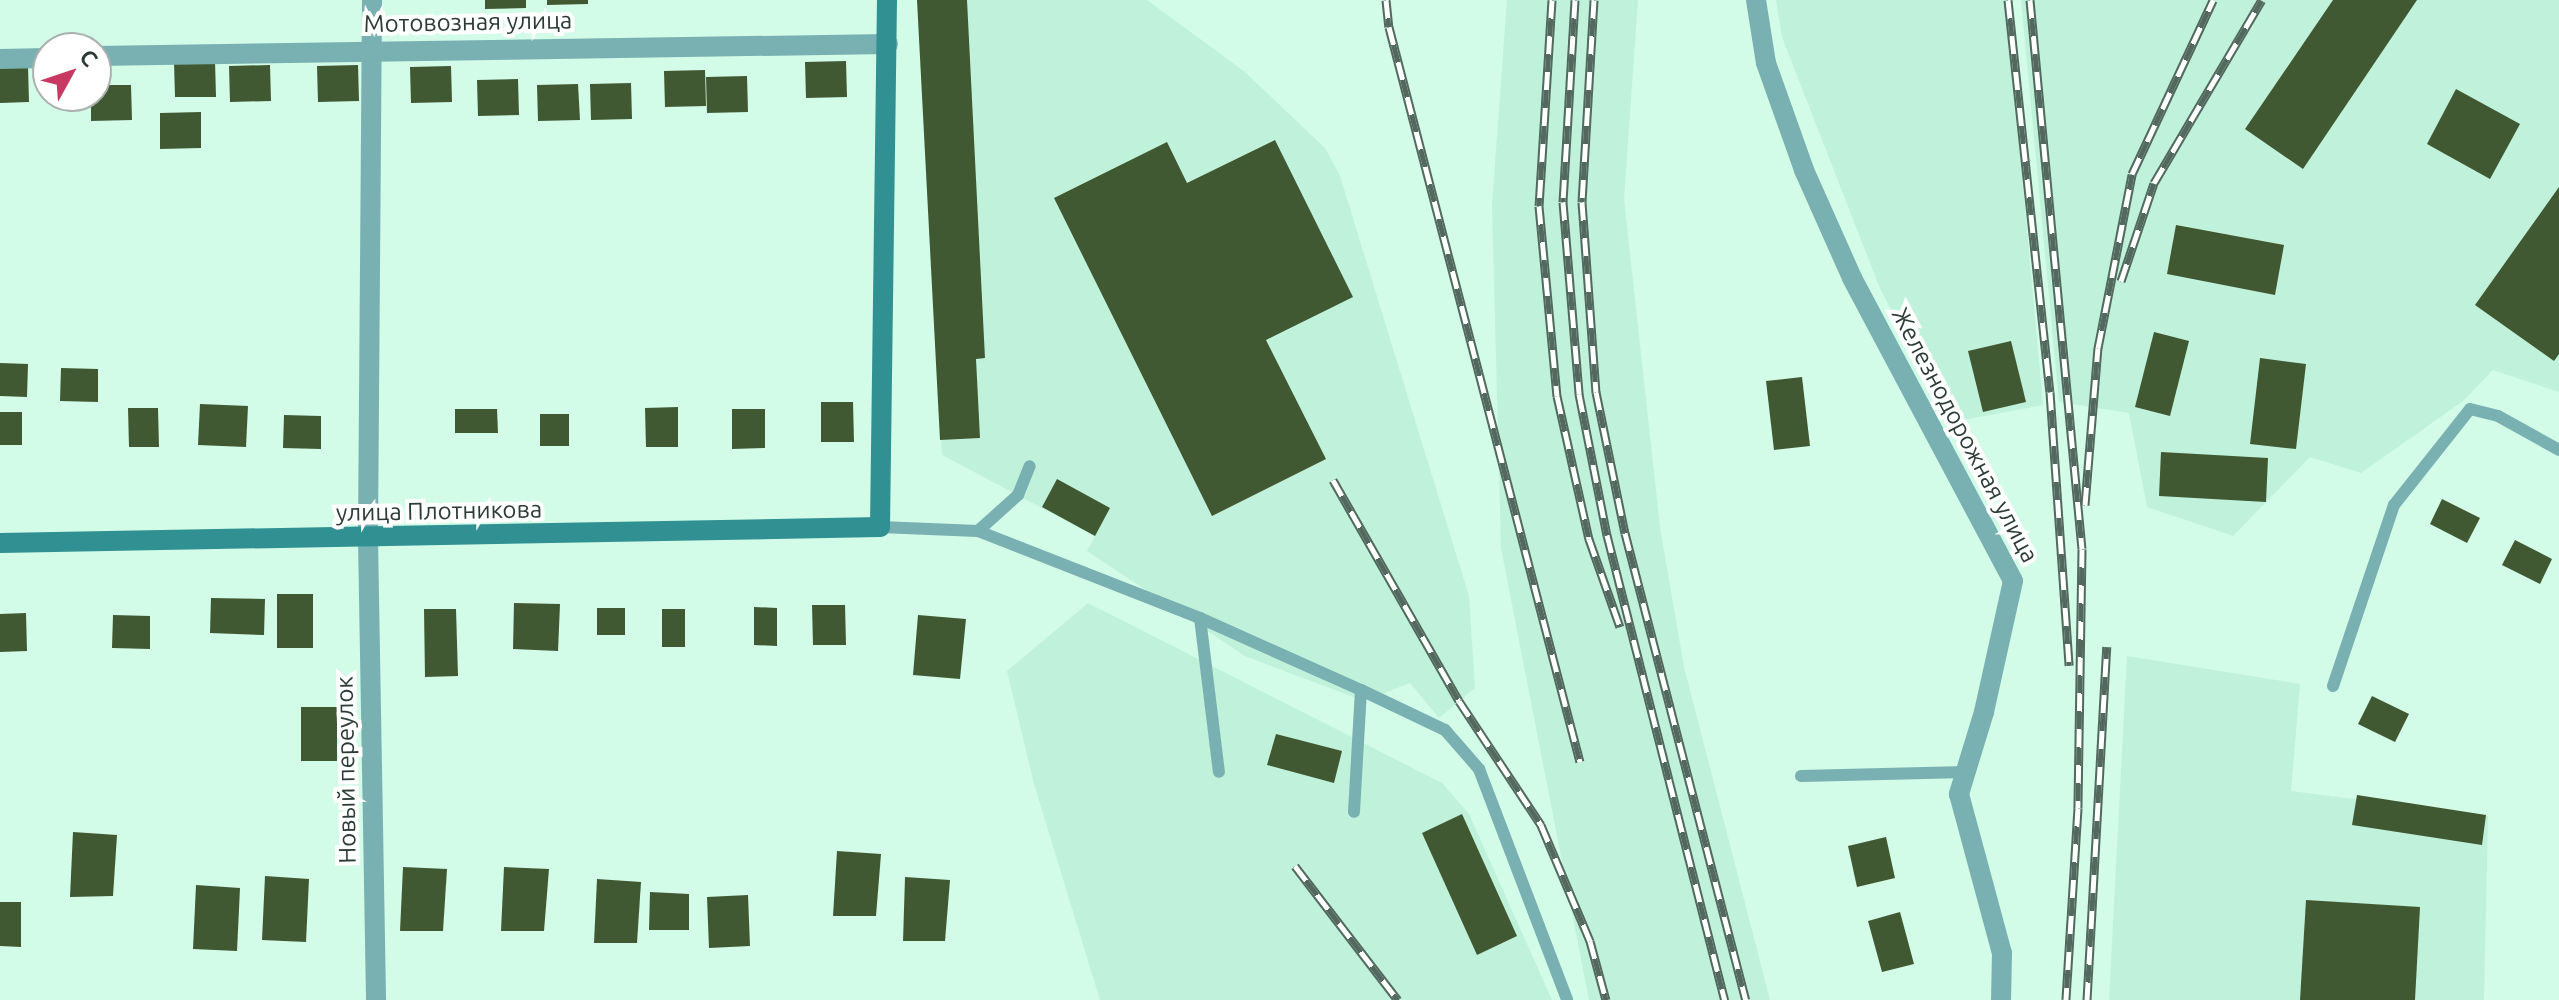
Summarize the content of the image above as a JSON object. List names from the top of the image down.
{
  "streets": {
    "street": [
      "Мотовозная улица",
      "Железнодорожная улица",
      "улица Плотникова",
      "Новый переулок"
    ]
  },
  "crossings": [
    ["Мотовозная улица", "Новый переулок"],
    ["улица Плотникова", "Новый переулок"]
  ],
  "north": "top right"
}
